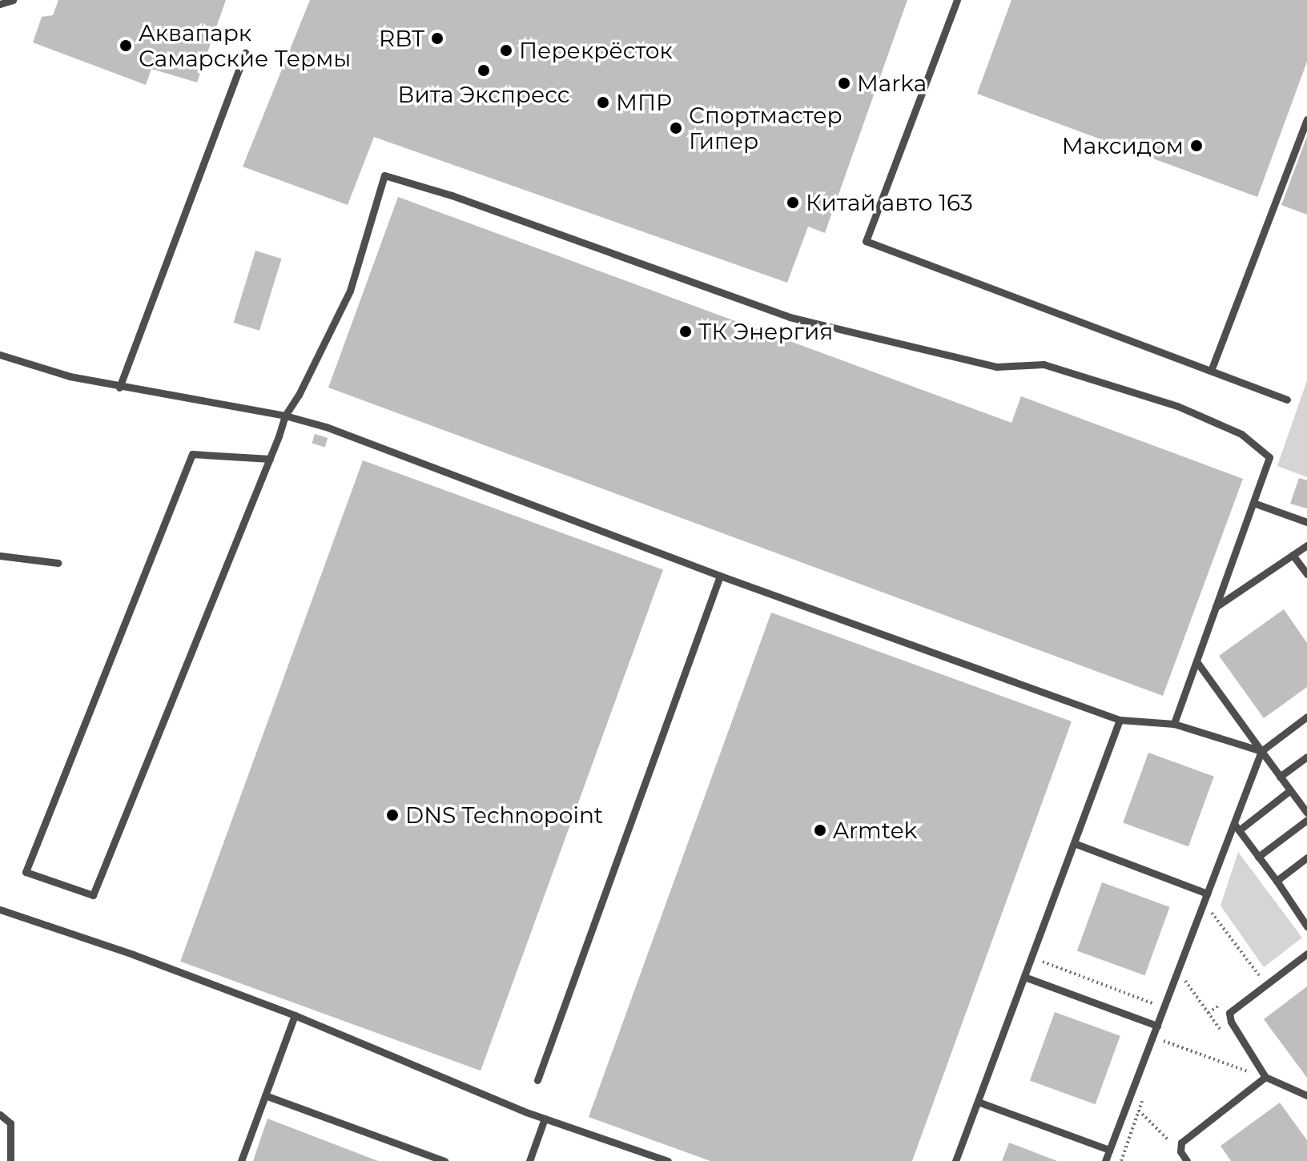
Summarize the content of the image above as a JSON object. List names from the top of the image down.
{
  "places": [
    "RBT",
    "Аквапарк Самарские Термы",
    "Перекрёсток",
    "Вита Экспресс",
    "Marka",
    "МПР",
    "Спортмастер Гипер",
    "Максидом",
    "Китай авто 163",
    "ТК Энергия",
    "DNS Technopoint",
    "Armtek"
  ]
}
